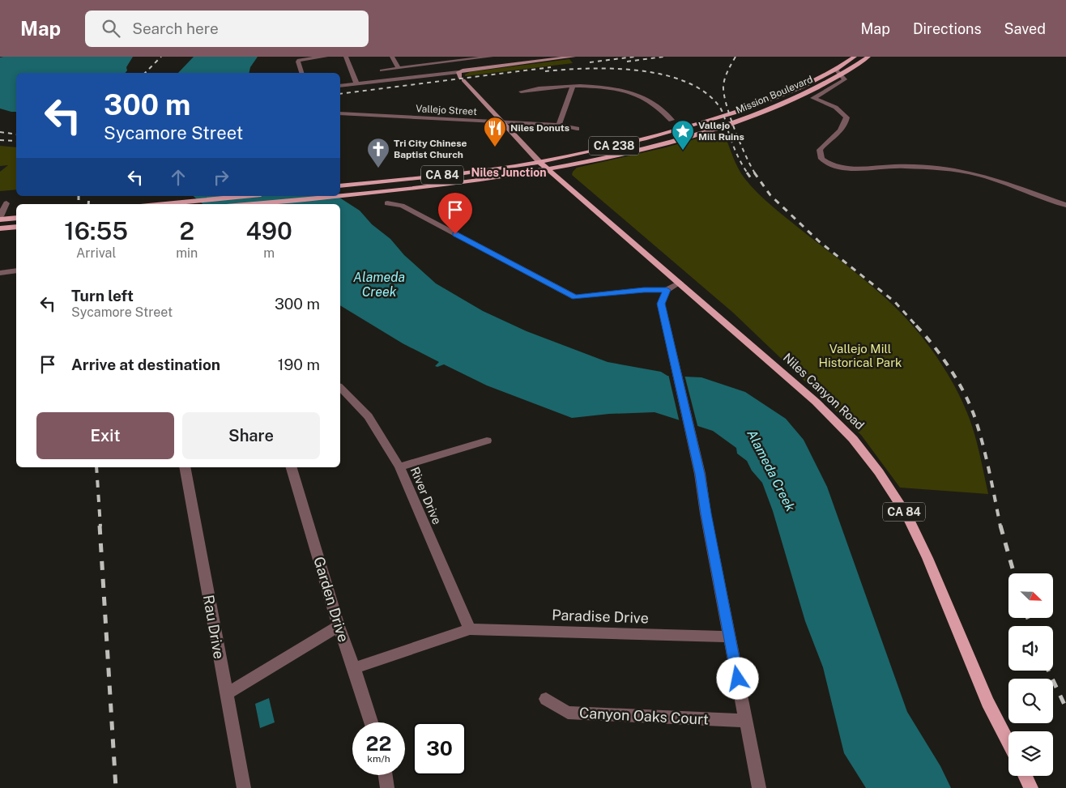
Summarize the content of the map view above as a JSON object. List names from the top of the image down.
{
  "streets": {
    "main road": [
      "Mission Boulevard",
      "CA 238",
      "CA 84",
      "Niles Canyon Road"
    ],
    "street": [
      "Vallejo Street",
      "River Drive",
      "Garden Drive",
      "Paradise Drive",
      "Rau Drive",
      "Canyon Oaks Court"
    ]
  },
  "crossings": [
    ["Mission Boulevard", "Niles Canyon Road"],
    ["River Drive", "Paradise Drive"]
  ],
  "districts": ["Niles Junction"],
  "water": ["Alameda Creek"],
  "parks": ["Vallejo Mill Historical Park"],
  "places": {
    "restaurant": ["Niles Donuts"],
    "place": ["Vallejo Mill Ruins"],
    "church": ["Tri City Chinese Baptist Church"]
  },
  "north": "bottom right",
  "page": {
    "header": "Map",
    "search": "Search here",
    "nav": ["Map", "Directions", "Saved"],
    "turn": ["300 m", "Sycamore Street"],
    "eta": [
      "16:55",
      "Arrival",
      "2",
      "min",
      "490",
      "m"
    ],
    "list": [
      {
        "name": "Turn left",
        "note": "Sycamore Street",
        "value": "300 m"
      },
      {
        "name": "Arrive at destination",
        "value": "190 m"
      }
    ],
    "buttons": ["Exit", "Share"],
    "speed": "22 km/h",
    "limit": "30"
  }
}
